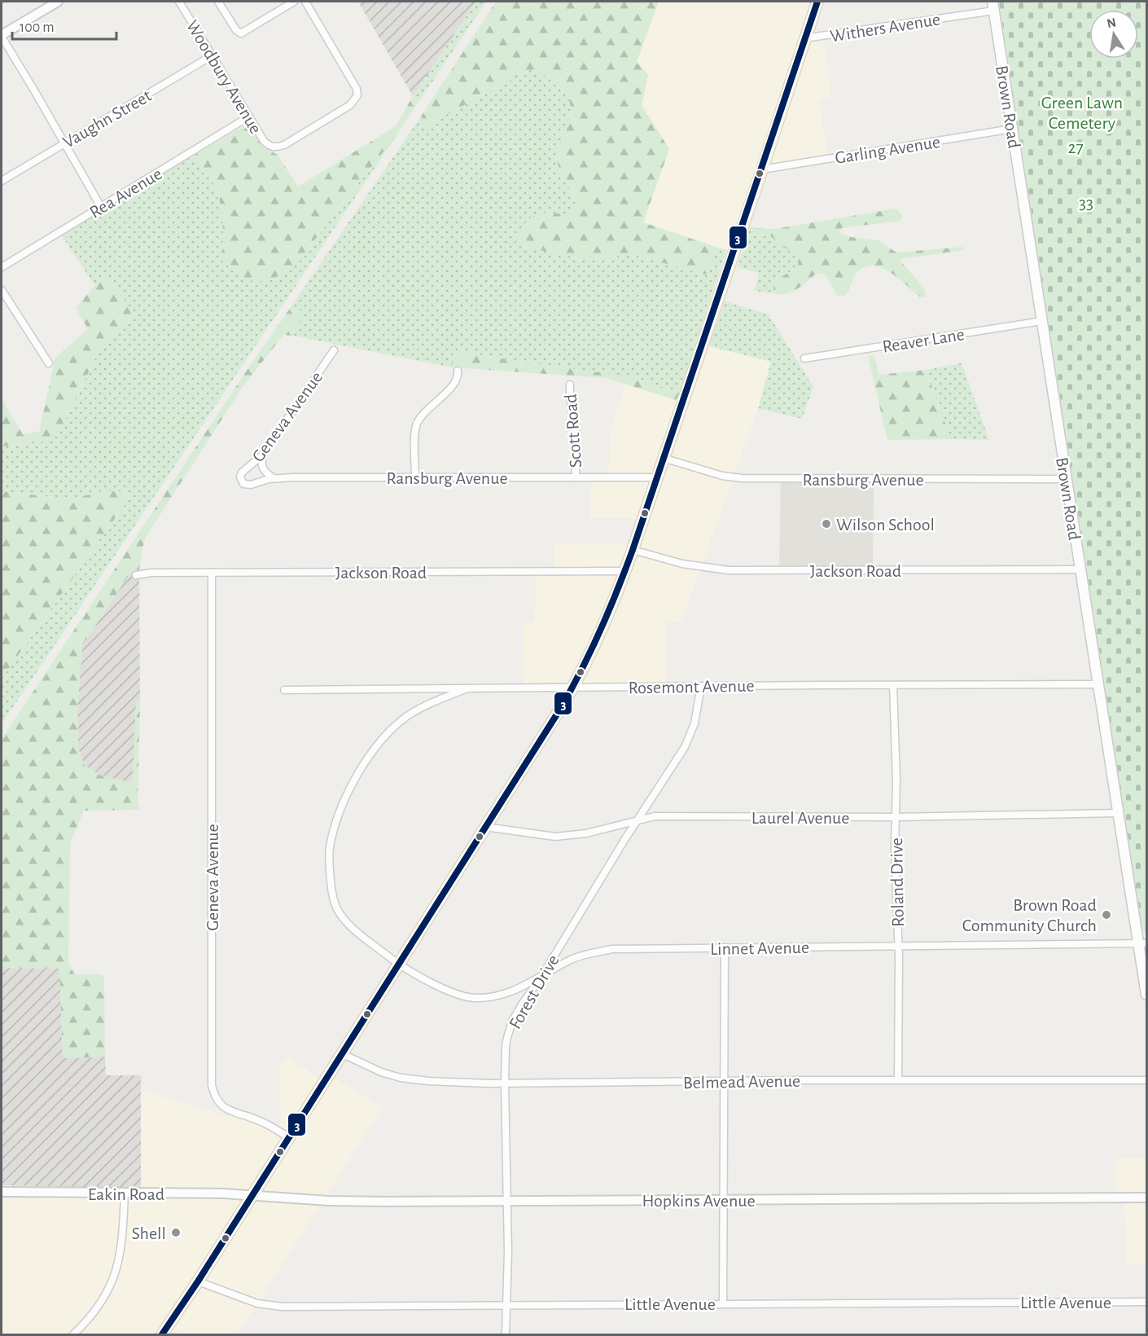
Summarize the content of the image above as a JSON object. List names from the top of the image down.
{
  "streets": {
    "main road": ["Brown Road"],
    "street": [
      "Withers Avenue",
      "Woodbury Avenue",
      "Vaughn Street",
      "Garling Avenue",
      "Rea Avenue",
      "Reaver Lane",
      "Geneva Avenue",
      "Scott Road",
      "Ransburg Avenue",
      "Jackson Road",
      "Rosemont Avenue",
      "Laurel Avenue",
      "Roland Drive",
      "Linnet Avenue",
      "Forest Drive",
      "Belmead Avenue",
      "Eakin Road",
      "Hopkins Avenue",
      "Little Avenue"
    ]
  },
  "crossings": [
    ["Withers Avenue", "Brown Road"],
    ["Woodbury Avenue", "Vaughn Street"],
    ["Woodbury Avenue", "Rea Avenue"],
    ["Brown Road", "Garling Avenue"],
    ["Brown Road", "Reaver Lane"],
    ["Brown Road", "Ransburg Avenue"],
    ["Brown Road", "Jackson Road"],
    ["Brown Road", "Rosemont Avenue"],
    ["Brown Road", "Laurel Avenue"],
    ["Brown Road", "Linnet Avenue"],
    ["Geneva Avenue", "Ransburg Avenue"],
    ["Geneva Avenue", "Jackson Road"],
    ["Scott Road", "Ransburg Avenue"],
    ["Rosemont Avenue", "Roland Drive"],
    ["Rosemont Avenue", "Linnet Avenue"],
    ["Rosemont Avenue", "Forest Drive"],
    ["Laurel Avenue", "Roland Drive"],
    ["Laurel Avenue", "Forest Drive"],
    ["Roland Drive", "Linnet Avenue"],
    ["Roland Drive", "Belmead Avenue"],
    ["Linnet Avenue", "Forest Drive"],
    ["Forest Drive", "Belmead Avenue"],
    ["Forest Drive", "Hopkins Avenue"],
    ["Forest Drive", "Little Avenue"],
    ["Eakin Road", "Hopkins Avenue"]
  ],
  "parks": ["Green Lawn Cemetery", "27", "33"],
  "places": ["Wilson School", "Brown Road Community Church", "Shell"],
  "lines": ["transit line 3"],
  "scale_bar": "100 m",
  "north": "top"
}
